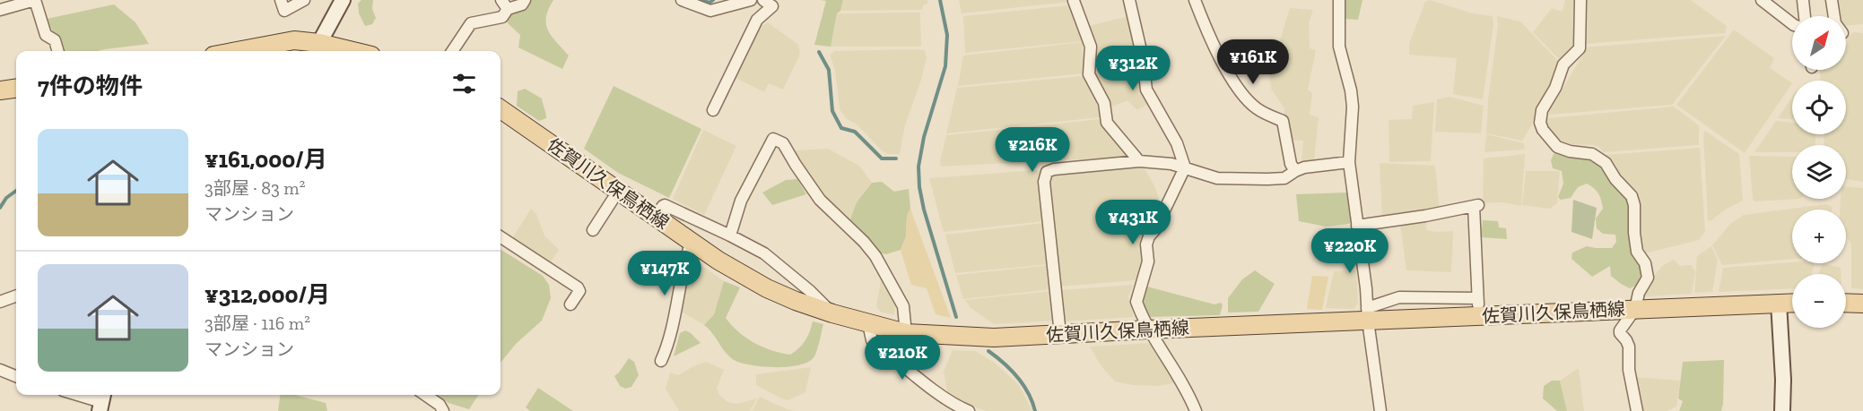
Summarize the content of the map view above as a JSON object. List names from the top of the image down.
{
  "streets": {
    "main road": ["佐賀川久保鳥栖線"]
  },
  "north": "top right",
  "page": {
    "map_buttons": ["+", "−"],
    "price": [
      "¥161K",
      "¥312K",
      "¥216K",
      "¥431K",
      "¥220K",
      "¥147K",
      "¥210K"
    ],
    "heading": "7件の物件",
    "list": [
      {
        "name": "¥161,000/月",
        "note": "3部屋 · 83 m² · マンション"
      },
      {
        "name": "¥312,000/月",
        "note": "3部屋 · 116 m² · マンション"
      }
    ]
  }
}
